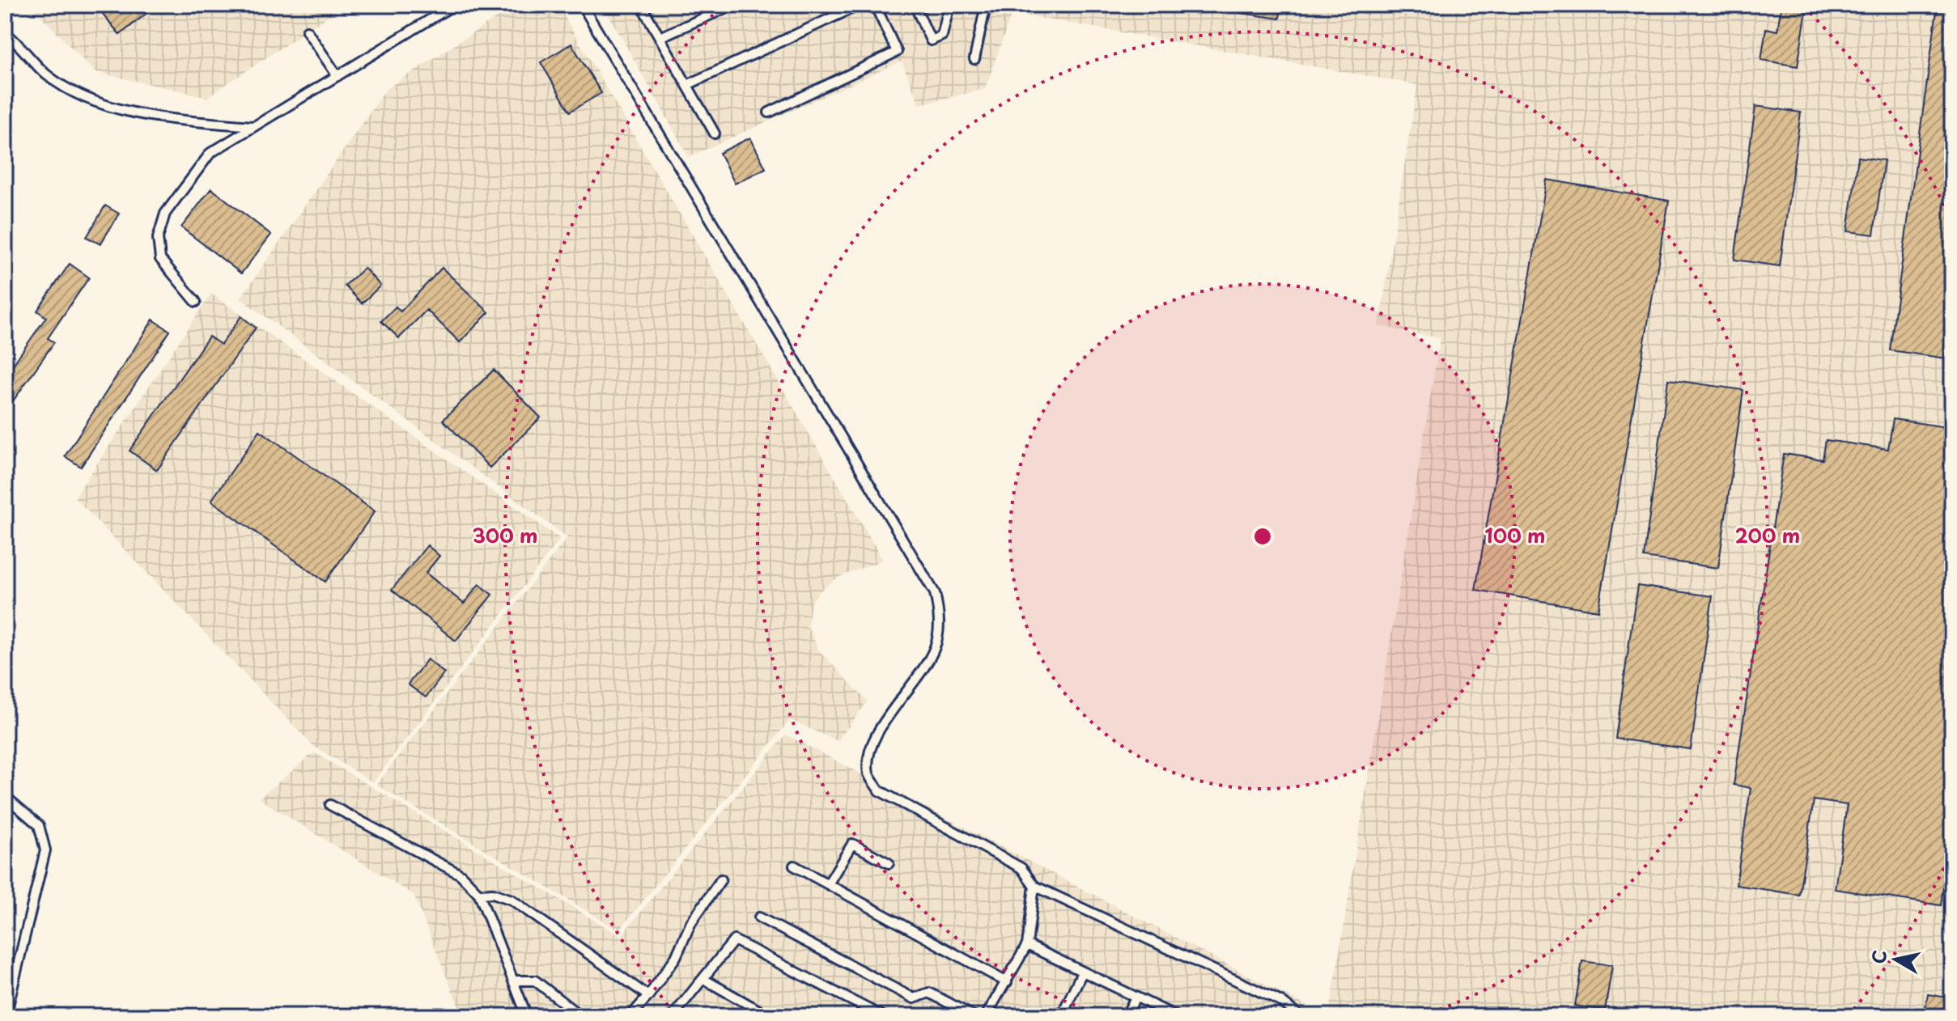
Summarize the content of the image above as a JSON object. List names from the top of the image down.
{
  "north": "left",
  "rings": ["100 m", "200 m", "300 m"]
}
